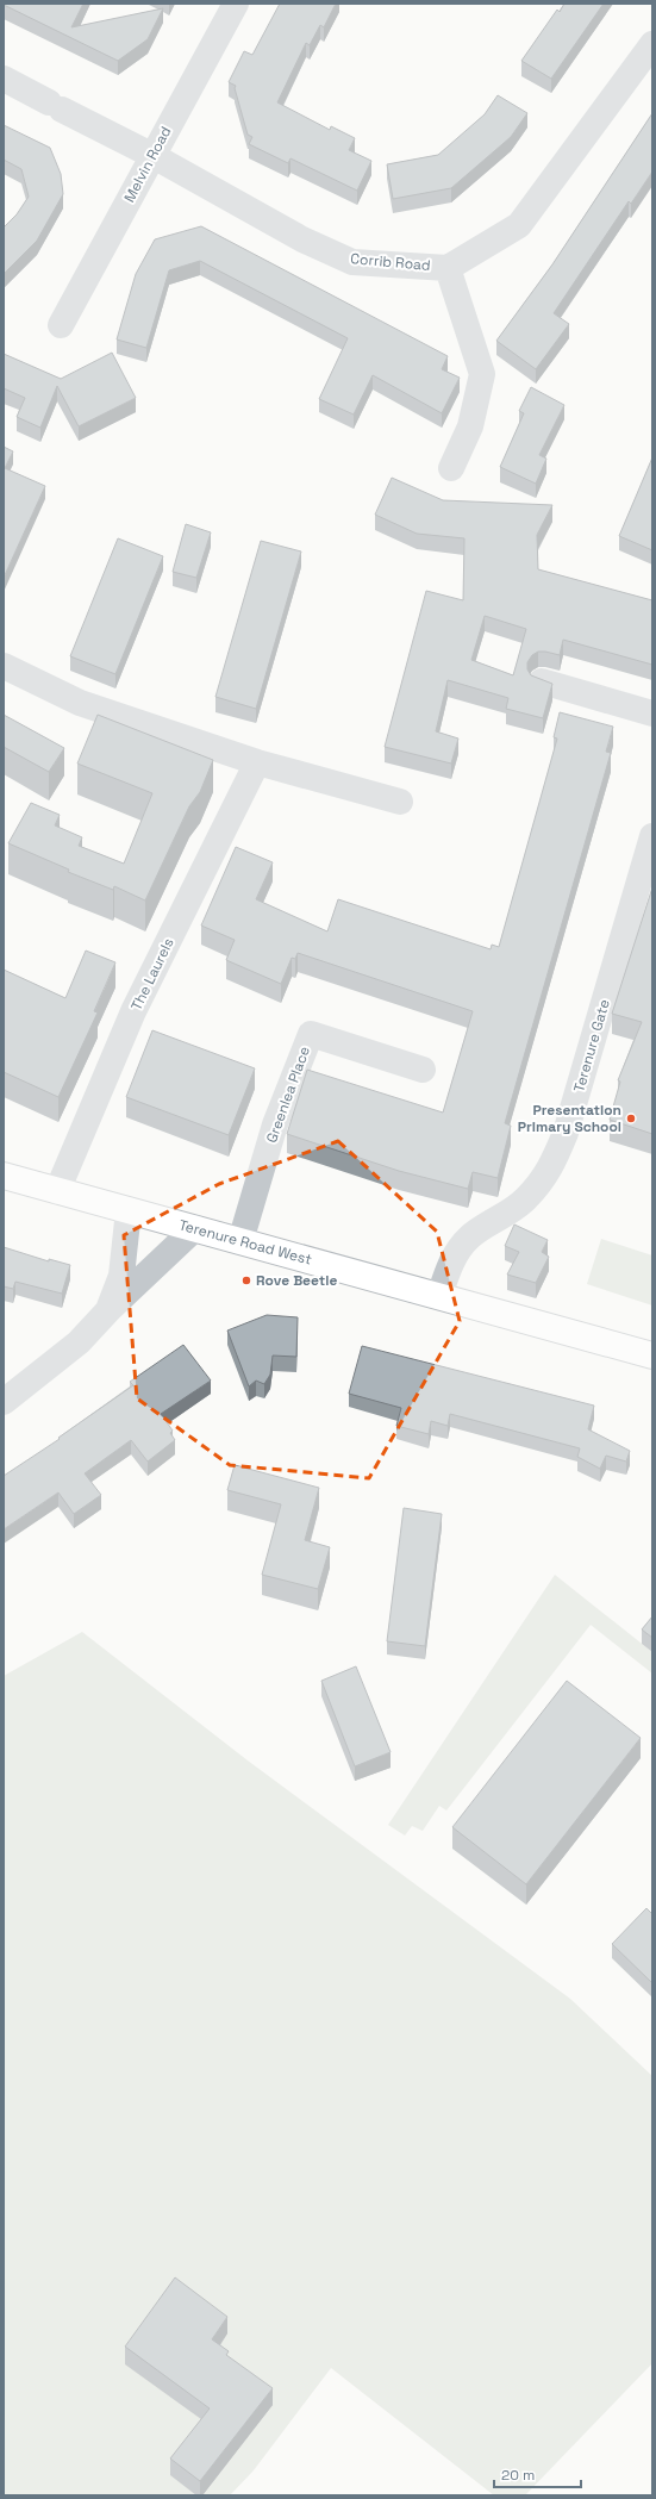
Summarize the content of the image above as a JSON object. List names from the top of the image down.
{
  "streets": {
    "main road": ["Terenure Road West"],
    "street": [
      "Melvin Road",
      "Corrib Road",
      "The Laurels",
      "Terenure Gate",
      "Greenlea Place"
    ]
  },
  "crossings": [
    ["Melvin Road", "Corrib Road"],
    ["The Laurels", "Terenure Road West"],
    ["Terenure Gate", "Terenure Road West"],
    ["Greenlea Place", "Terenure Road West"]
  ],
  "places": ["Presentation Primary School", "Rove Beetle"],
  "scale_bar": "20 m"
}
